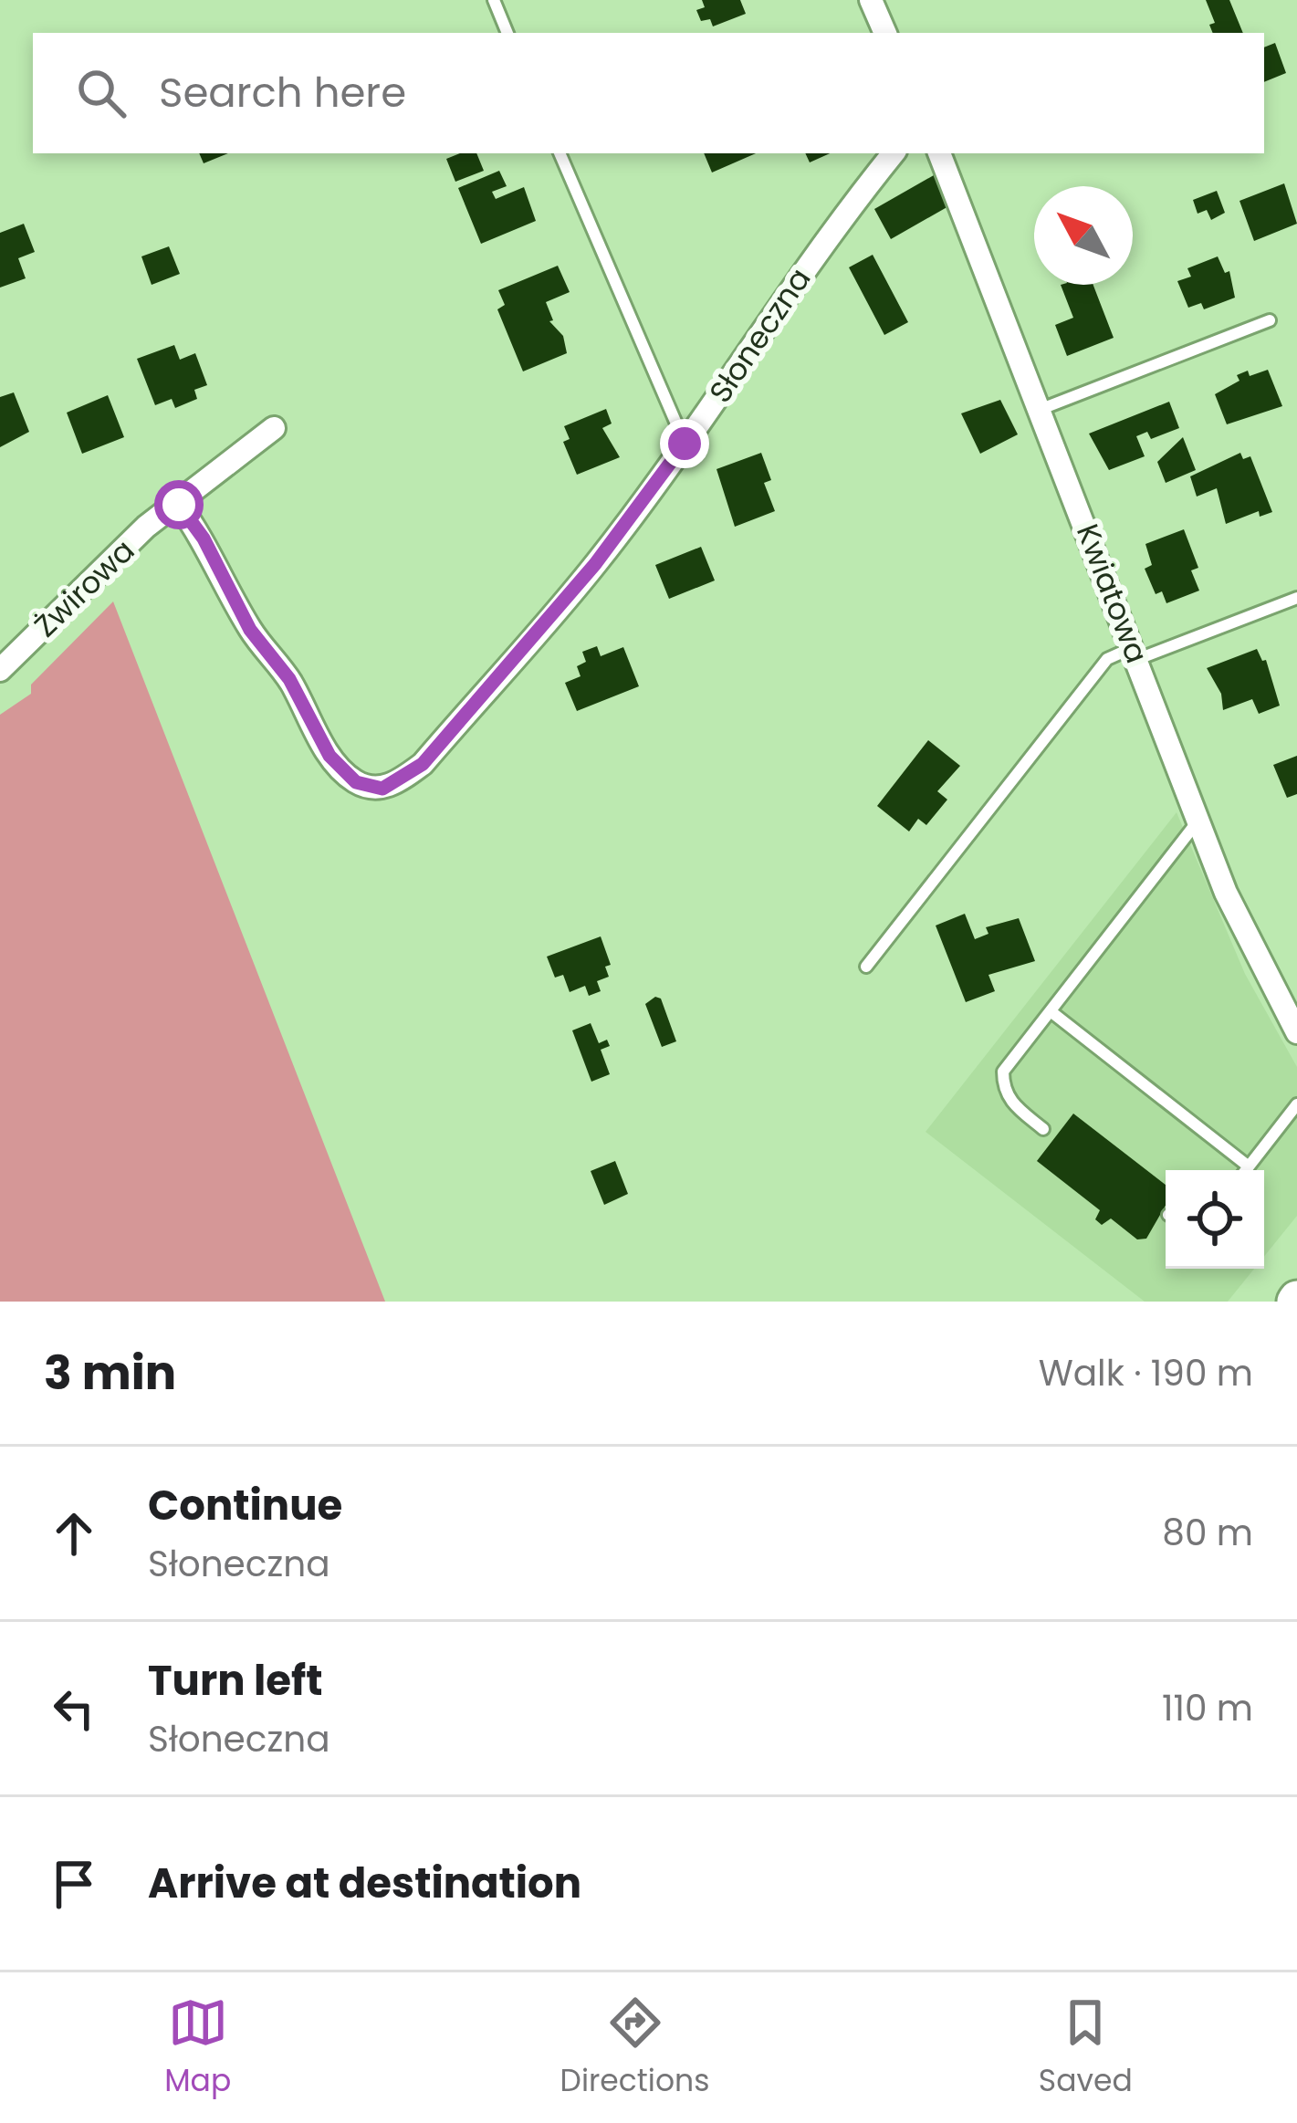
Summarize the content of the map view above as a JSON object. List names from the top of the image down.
{
  "streets": {
    "street": ["Słoneczna", "Żwirowa", "Kwiatowa"]
  },
  "crossings": [
    ["Słoneczna", "Żwirowa"]
  ],
  "north": "top left",
  "page": {
    "search": "Search here",
    "heading": ["3 min", "Walk · 190 m"],
    "list": [
      ["Continue", "Słoneczna", "80 m"],
      ["Turn left", "Słoneczna", "110 m"],
      "Arrive at destination"
    ],
    "nav": ["Map", "Directions", "Saved"]
  }
}
